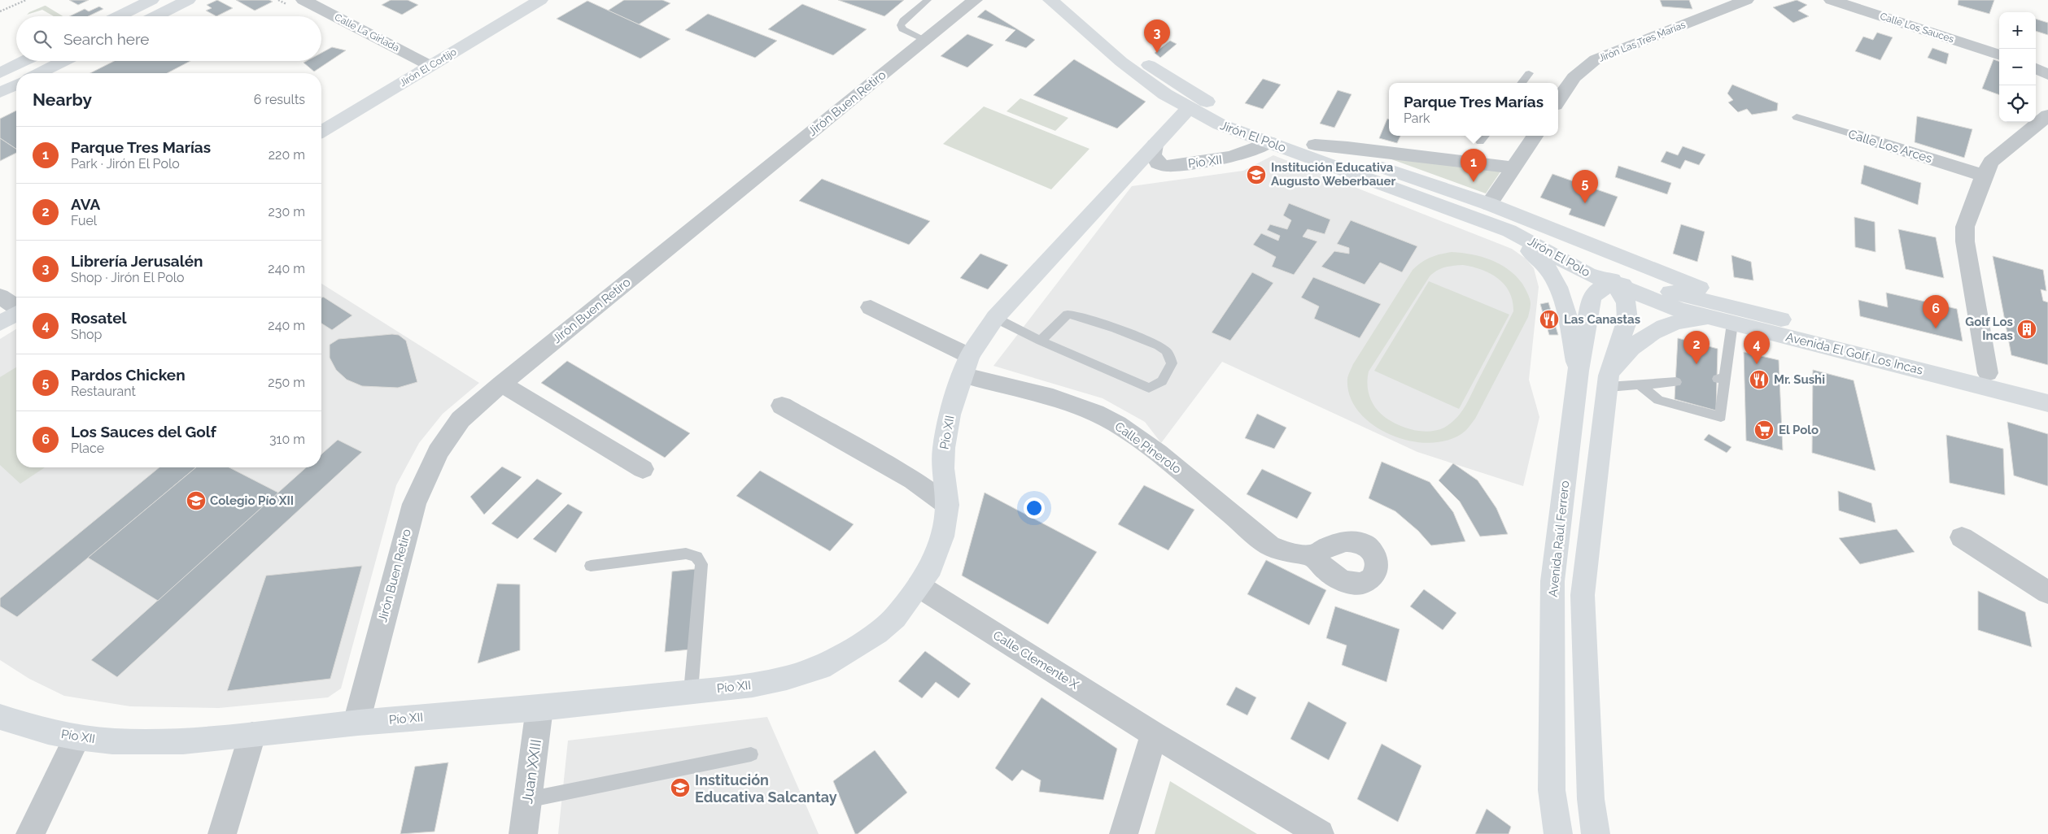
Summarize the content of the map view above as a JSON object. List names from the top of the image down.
{
  "streets": {
    "main road": [
      "Jirón El Cortijo",
      "Jirón El Polo",
      "Pío XII",
      "Avenida El Golf Los Incas",
      "Avenida Raúl Ferrero"
    ],
    "street": [
      "Calle Los Sauces",
      "Calle La Girlada",
      "Jirón Las Tres Marías",
      "Jirón Buen Retiro",
      "Calle Los Arces",
      "Calle Pinerolo",
      "Calle Clemente X",
      "Juan XXIII"
    ]
  },
  "crossings": [
    ["Calle La Girlada", "Jirón El Cortijo"],
    ["Jirón Buen Retiro", "Pío XII"],
    ["Jirón El Polo", "Pío XII"],
    ["Jirón El Polo", "Avenida El Golf Los Incas"],
    ["Jirón El Polo", "Avenida Raúl Ferrero"],
    ["Pío XII", "Calle Pinerolo"],
    ["Pío XII", "Calle Clemente X"],
    ["Pío XII", "Juan XXIII"],
    ["Avenida El Golf Los Incas", "Avenida Raúl Ferrero"]
  ],
  "places": {
    "school or university": ["Institución Educativa Augusto Weberbauer", "Colegio Pío XII", "Institución Educativa Salcantay"],
    "restaurant": ["Las Canastas", "Mr. Sushi"],
    "building": ["Golf Los Incas"],
    "supermarket": ["El Polo"]
  },
  "page": {
    "map_buttons": ["+", "−"],
    "search": "Search here",
    "pins": [
      "3",
      "1",
      "5",
      "6",
      "2",
      "4"
    ],
    "heading": ["Nearby", "6 results"],
    "popup": ["Parque Tres Marías", "Park"],
    "list": [
      {
        "mark": "1",
        "name": "Parque Tres Marías",
        "note": "Park · Jirón El Polo",
        "value": "220 m"
      },
      {
        "mark": "2",
        "name": "AVA",
        "note": "Fuel",
        "value": "230 m"
      },
      {
        "mark": "3",
        "name": "Librería Jerusalén",
        "note": "Shop · Jirón El Polo",
        "value": "240 m"
      },
      {
        "mark": "4",
        "name": "Rosatel",
        "note": "Shop",
        "value": "240 m"
      },
      {
        "mark": "5",
        "name": "Pardos Chicken",
        "note": "Restaurant",
        "value": "250 m"
      },
      {
        "mark": "6",
        "name": "Los Sauces del Golf",
        "note": "Place",
        "value": "310 m"
      }
    ]
  }
}
